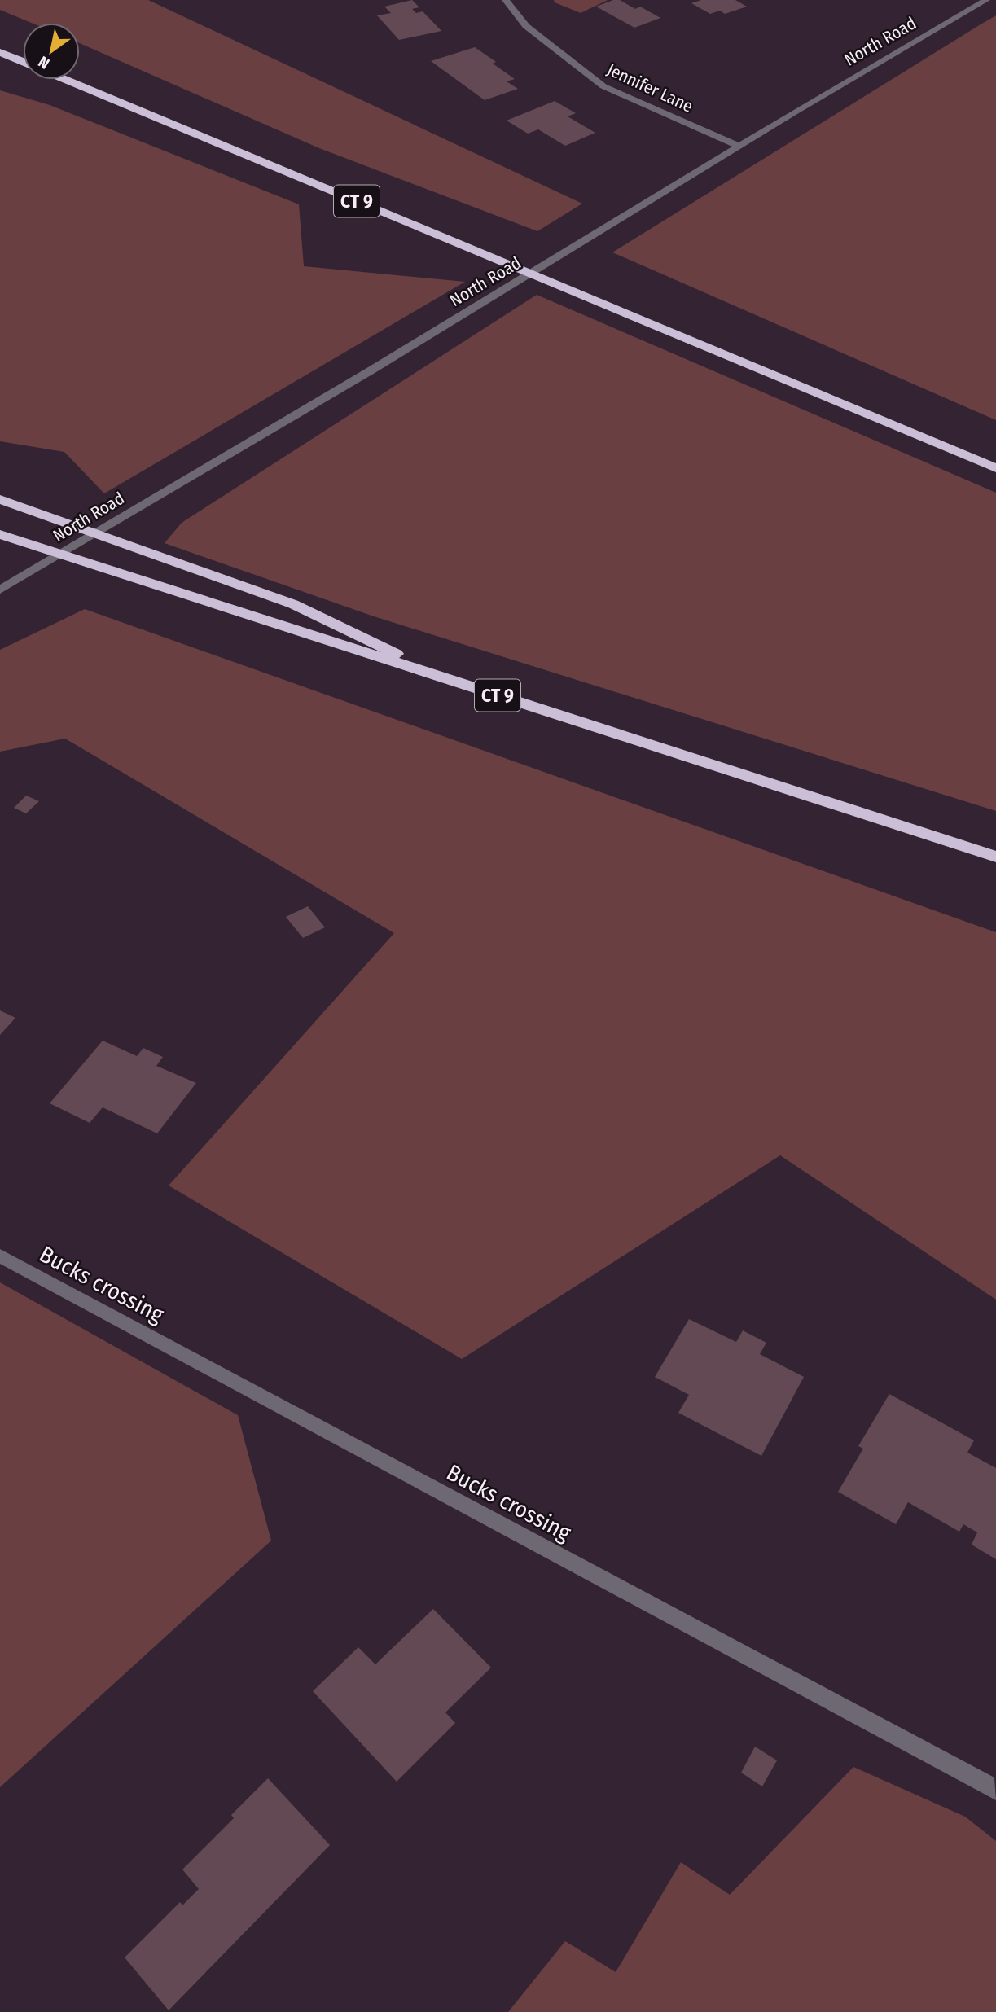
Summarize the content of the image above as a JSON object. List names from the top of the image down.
{
  "streets": {
    "highway": ["CT 9"],
    "street": ["North Road", "Jennifer Lane", "Bucks crossing"]
  },
  "crossings": [
    ["North Road", "Jennifer Lane"]
  ],
  "north": "bottom left"
}
